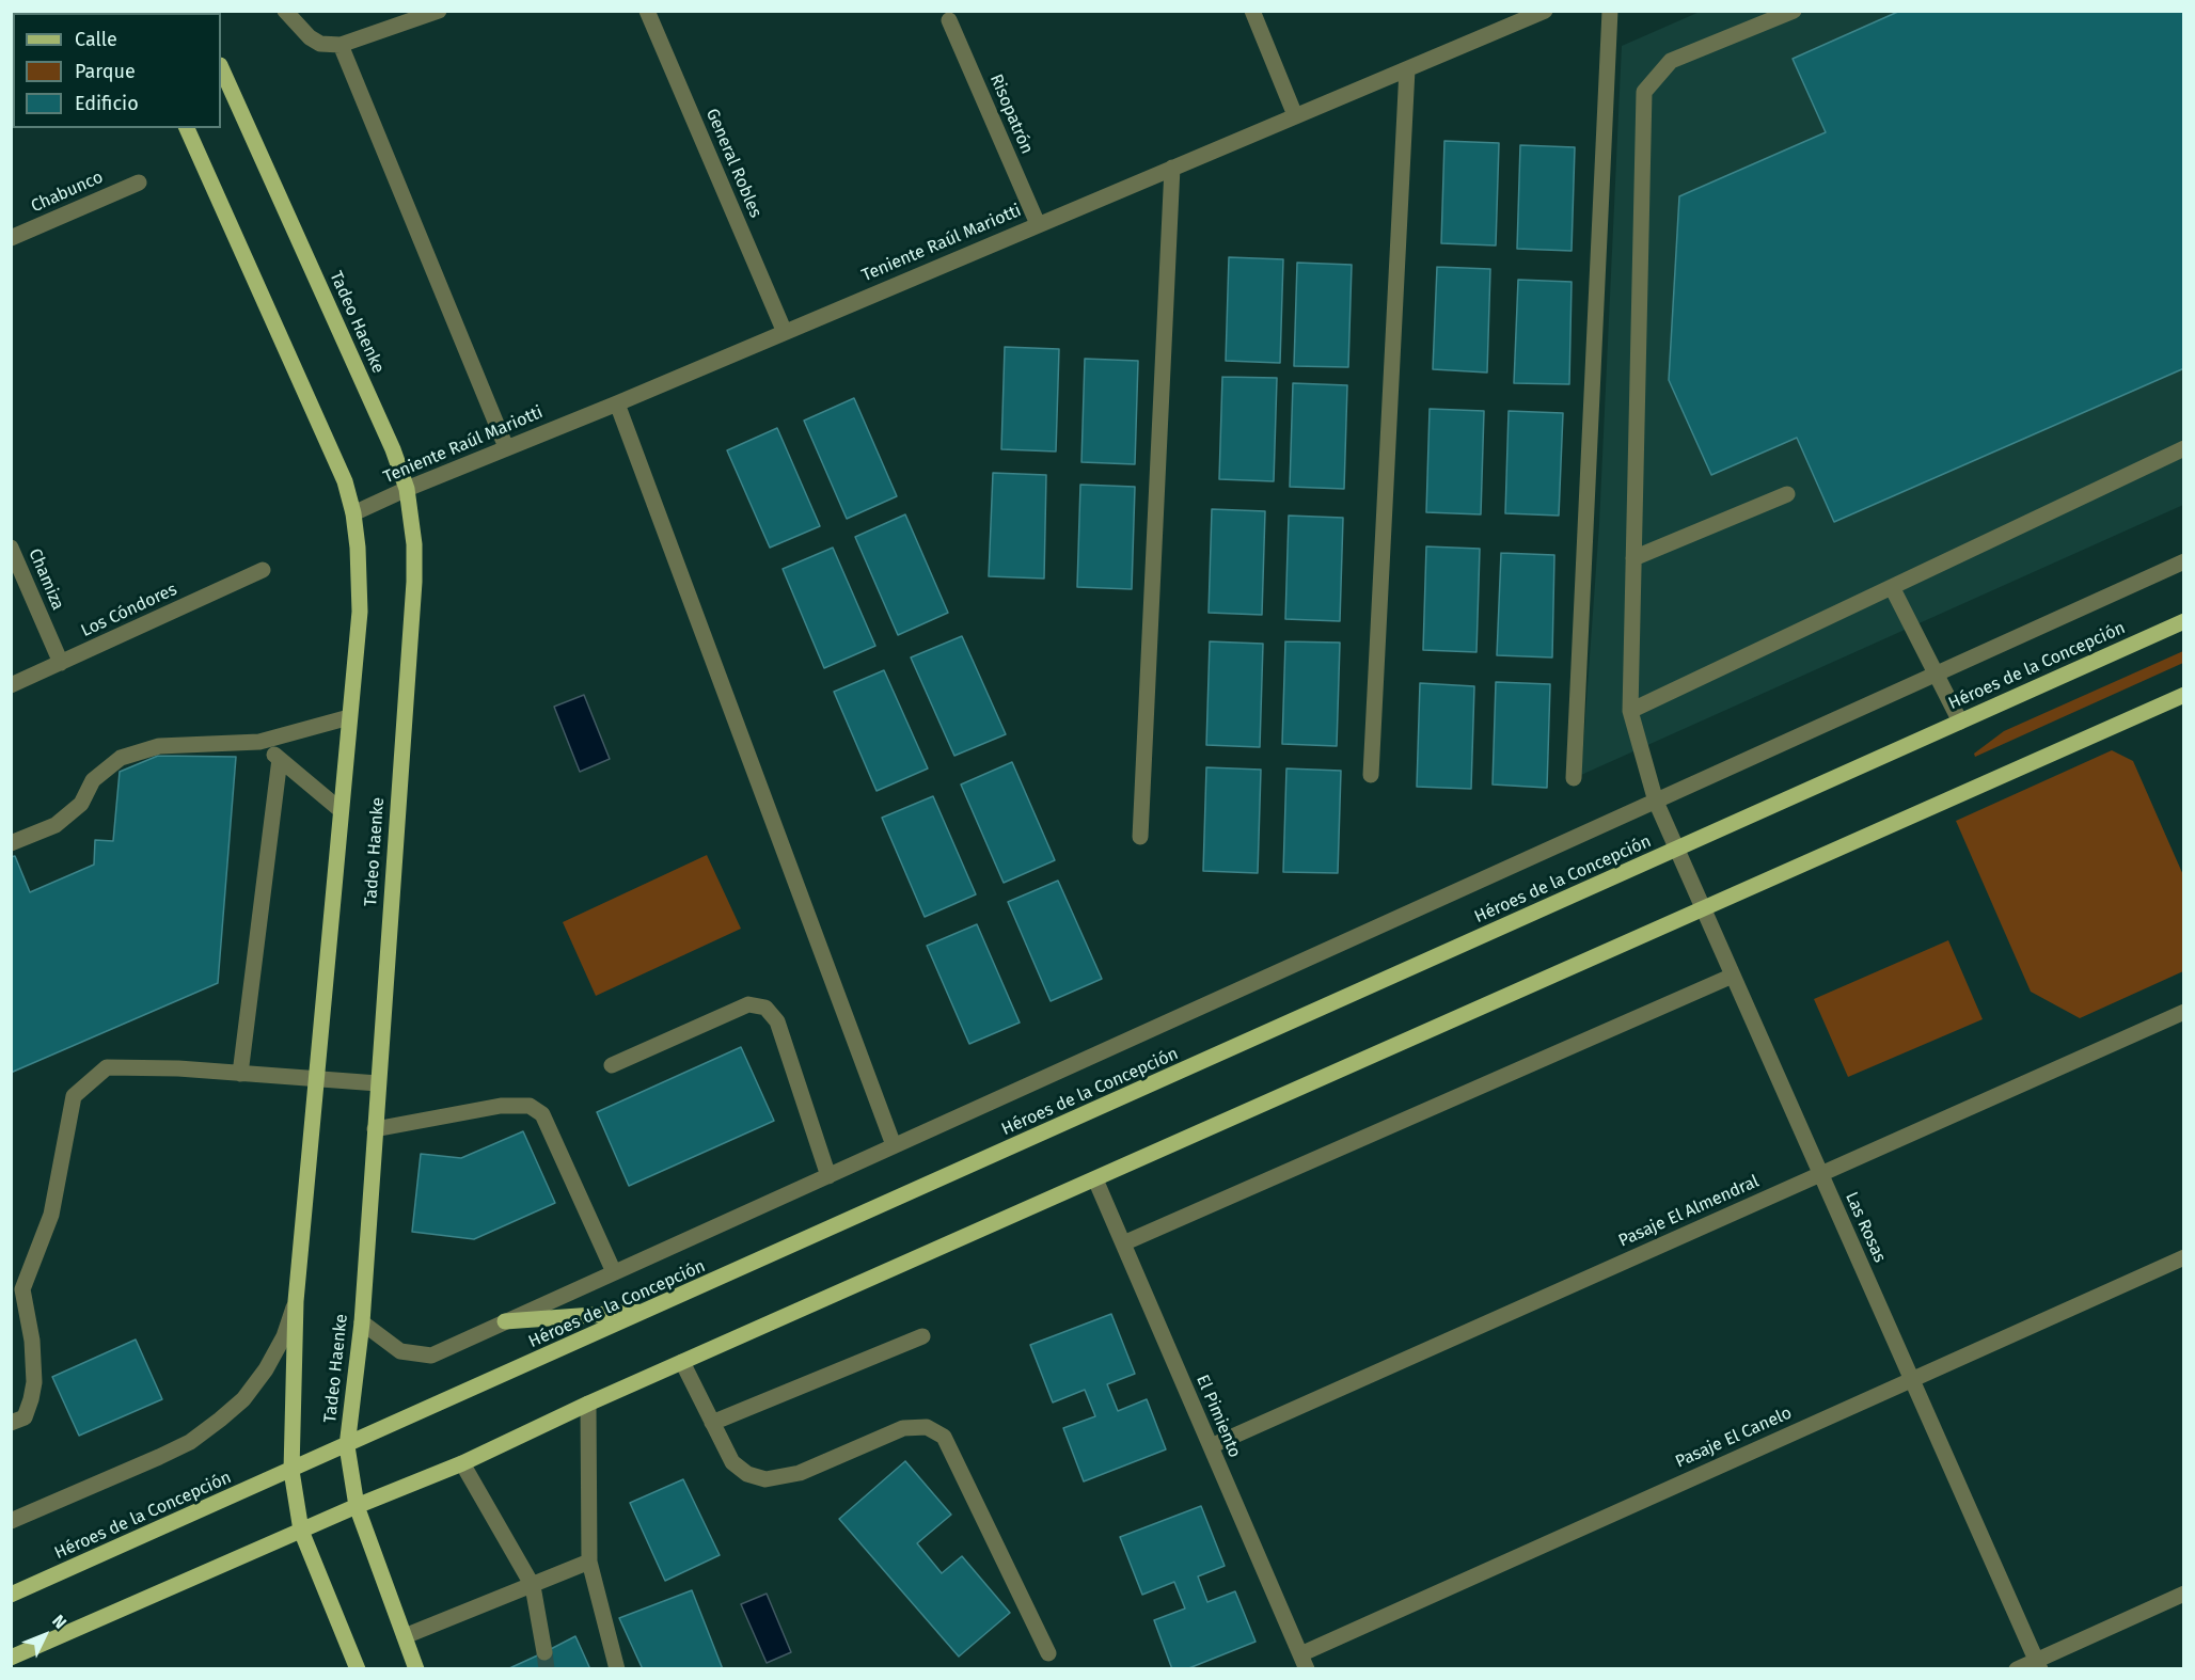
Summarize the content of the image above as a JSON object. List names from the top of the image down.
{
  "streets": {
    "main road": ["Tadeo Haenke", "Héroes de la Concepción"],
    "street": [
      "Risopatrón",
      "General Robles",
      "Chabunco",
      "Teniente Raúl Mariotti",
      "Chamiza",
      "Los Cóndores",
      "Pasaje El Almendral",
      "Las Rosas",
      "El Pimiento",
      "Pasaje El Canelo"
    ]
  },
  "crossings": [
    ["Risopatrón", "Teniente Raúl Mariotti"],
    ["General Robles", "Teniente Raúl Mariotti"],
    ["Teniente Raúl Mariotti", "Tadeo Haenke"],
    ["Tadeo Haenke", "Héroes de la Concepción"],
    ["Chamiza", "Los Cóndores"],
    ["Héroes de la Concepción", "Las Rosas"],
    ["Pasaje El Almendral", "Las Rosas"],
    ["Pasaje El Almendral", "El Pimiento"],
    ["Las Rosas", "Pasaje El Canelo"],
    ["El Pimiento", "Pasaje El Canelo"]
  ],
  "legend": ["Calle", "Parque", "Edificio"],
  "north": "top right"
}
